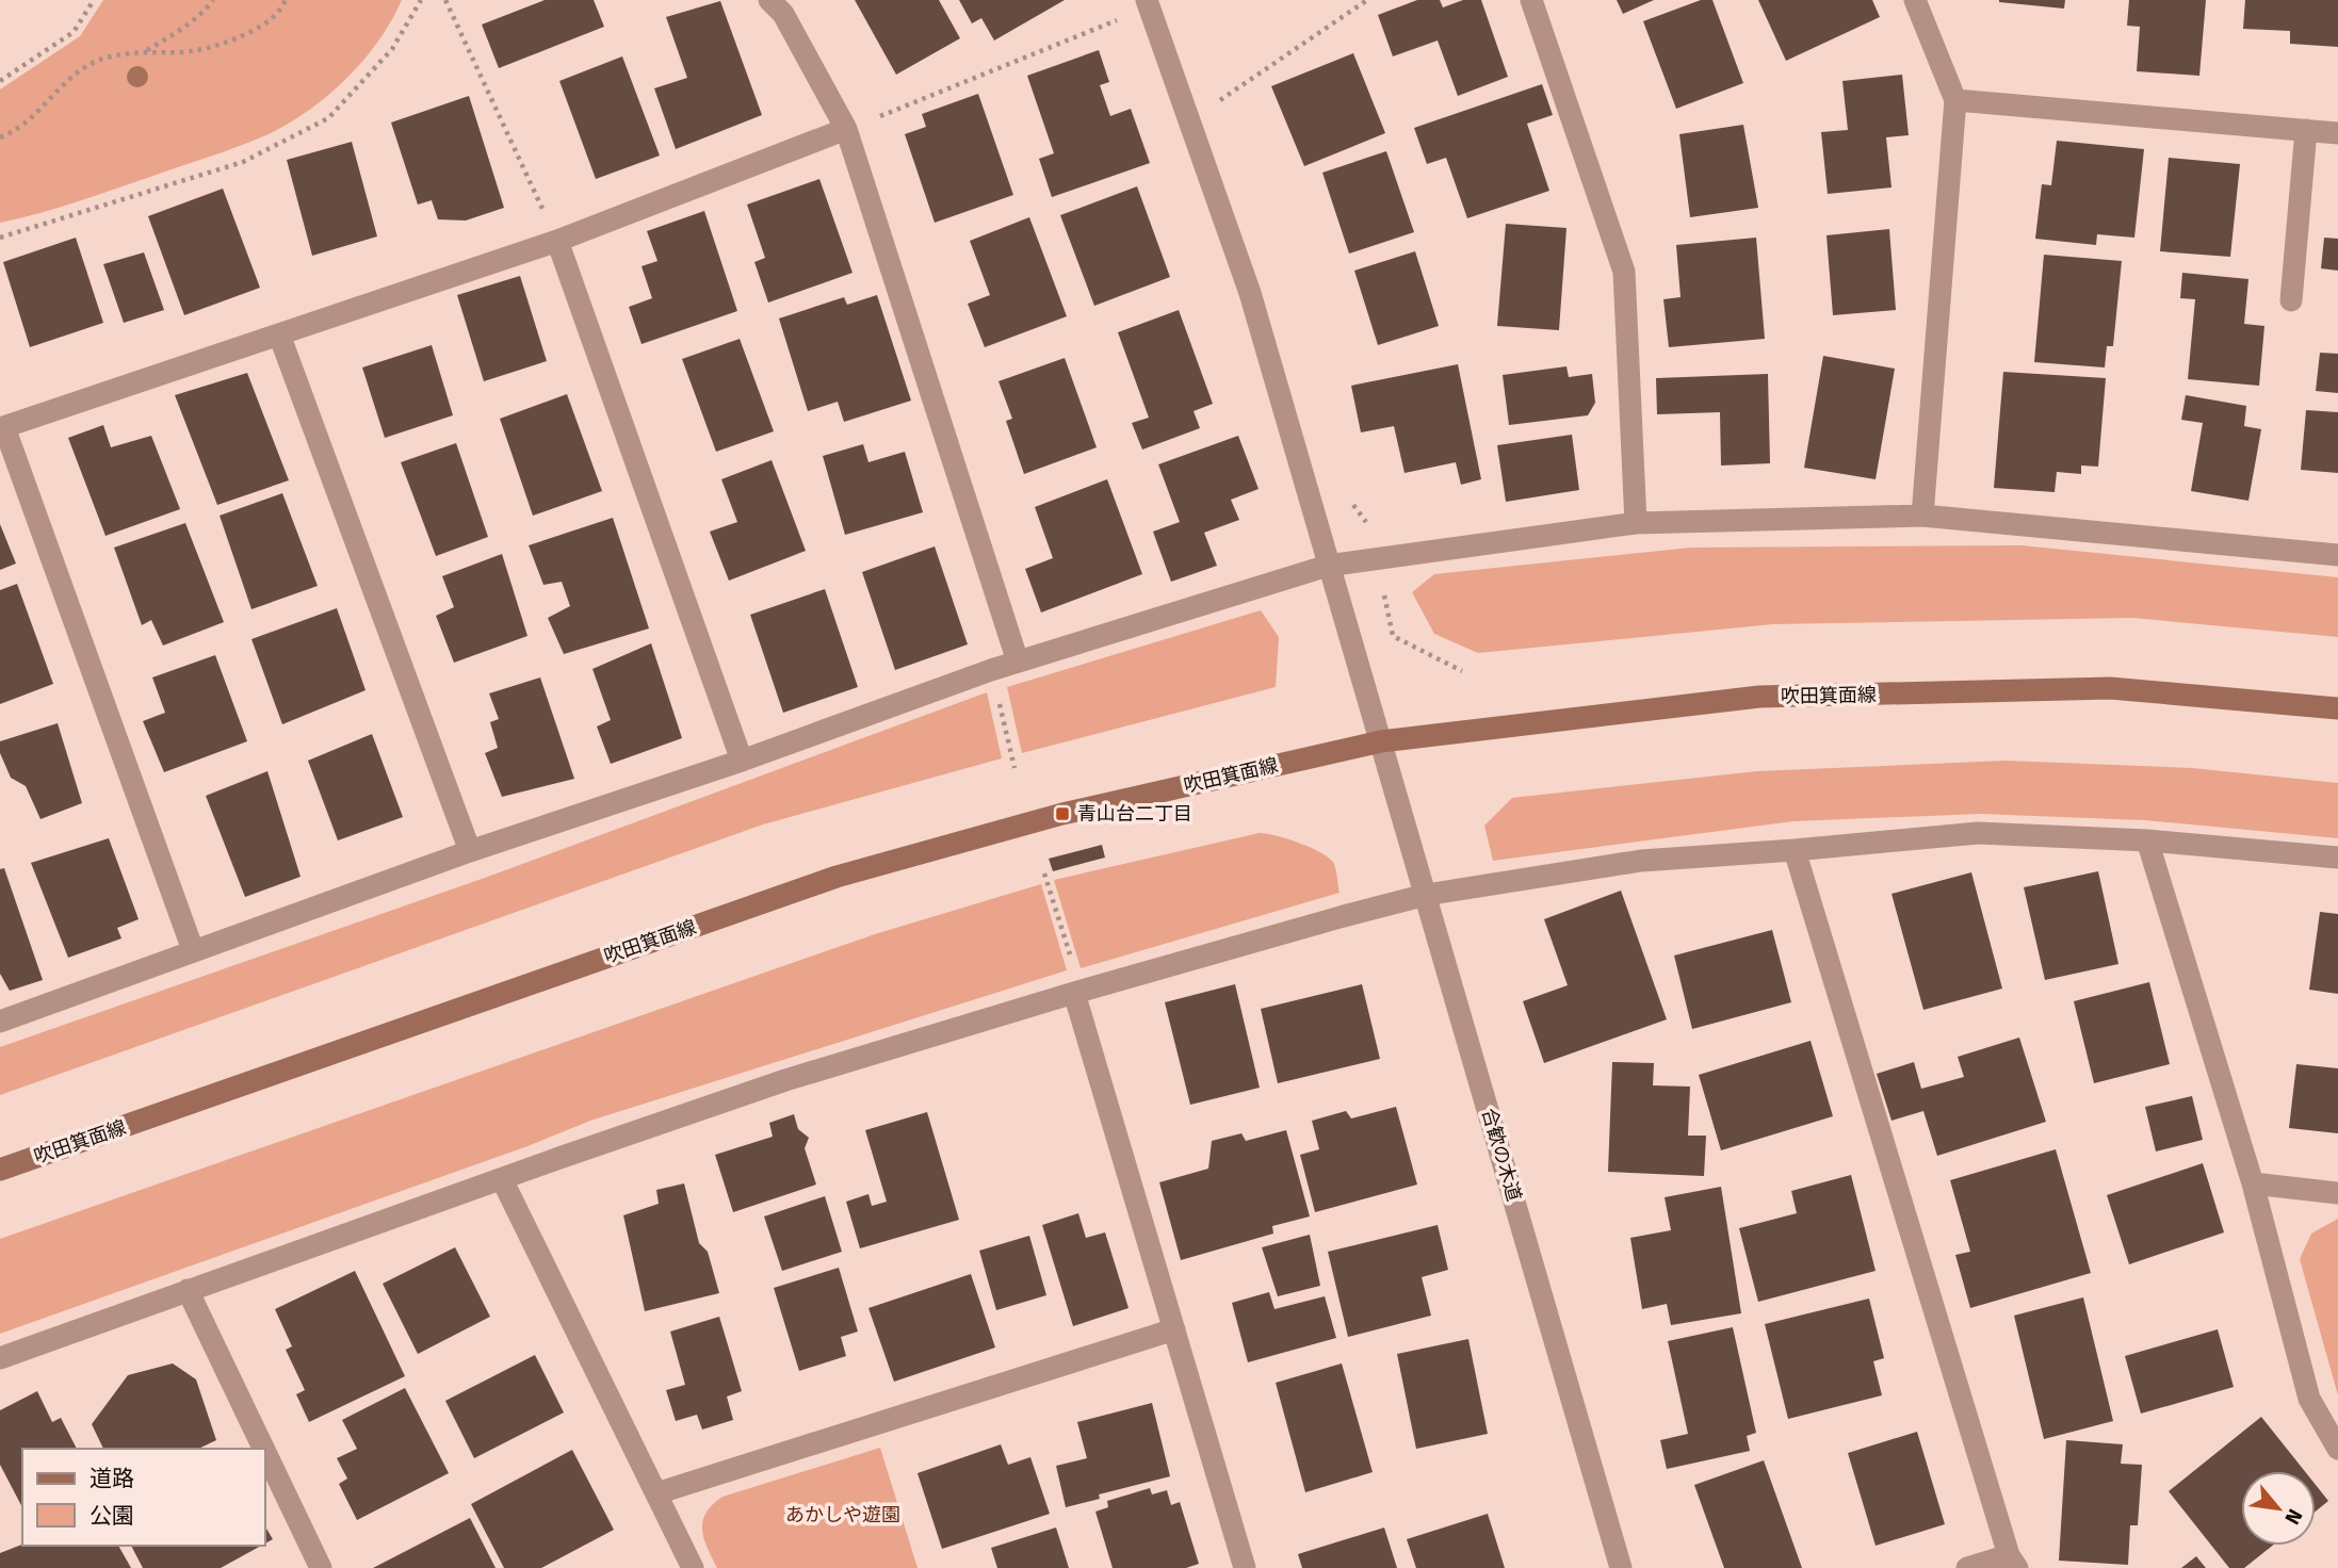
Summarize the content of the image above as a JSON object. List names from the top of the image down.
{
  "streets": {
    "main road": ["吹田箕面線"],
    "street": ["合歓の木道"]
  },
  "crossings": [
    ["吹田箕面線", "合歓の木道"]
  ],
  "parks": ["あかしや遊園"],
  "places": {
    "transit": ["青山台二丁目"]
  },
  "legend": ["道路", "公園"],
  "north": "bottom right"
}
